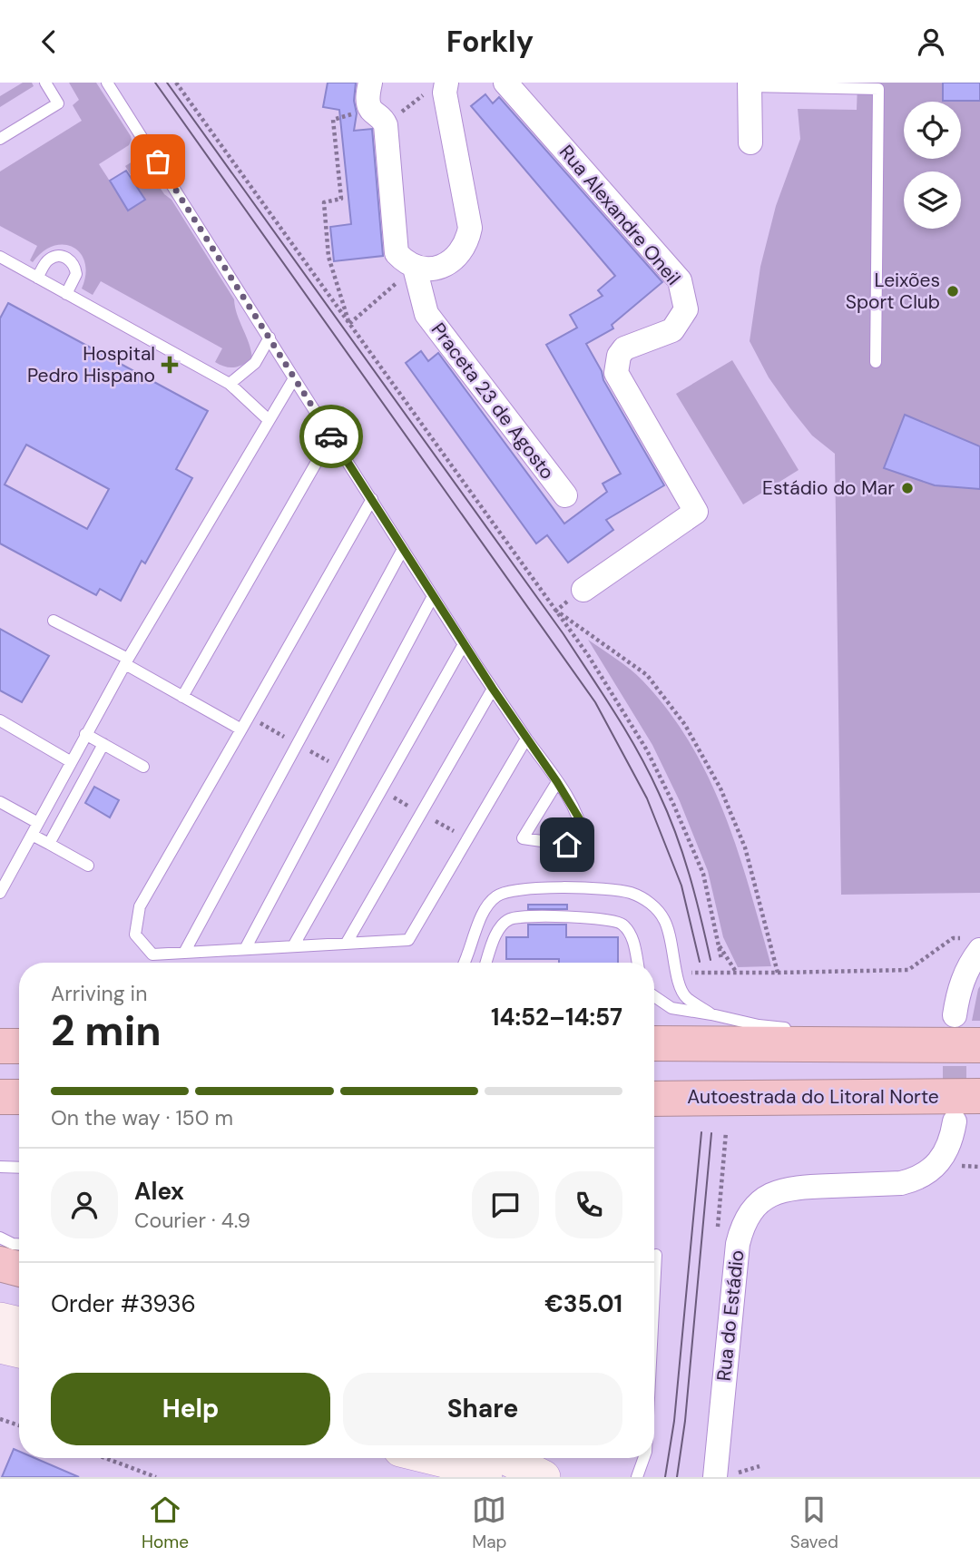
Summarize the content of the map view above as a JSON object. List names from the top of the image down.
{
  "streets": {
    "highway": ["Autoestrada do Litoral Norte"],
    "street": ["Rua Alexandre Oneil", "Praceta 23 de Agosto", "Rua do Estádio"]
  },
  "places": {
    "other": ["Leixões Sport Club", "Estádio do Mar"],
    "health": ["Hospital Pedro Hispano"]
  },
  "page": {
    "header": "Forkly",
    "heading": ["2 min", "Arriving in", "14:52–14:57"],
    "panel": [
      "Alex",
      "Courier · 4.9",
      "Order #3936",
      "€35.01"
    ],
    "bar": "On the way · 150 m",
    "buttons": ["Help", "Share"],
    "tabs": ["Home", "Map", "Saved"]
  }
}
